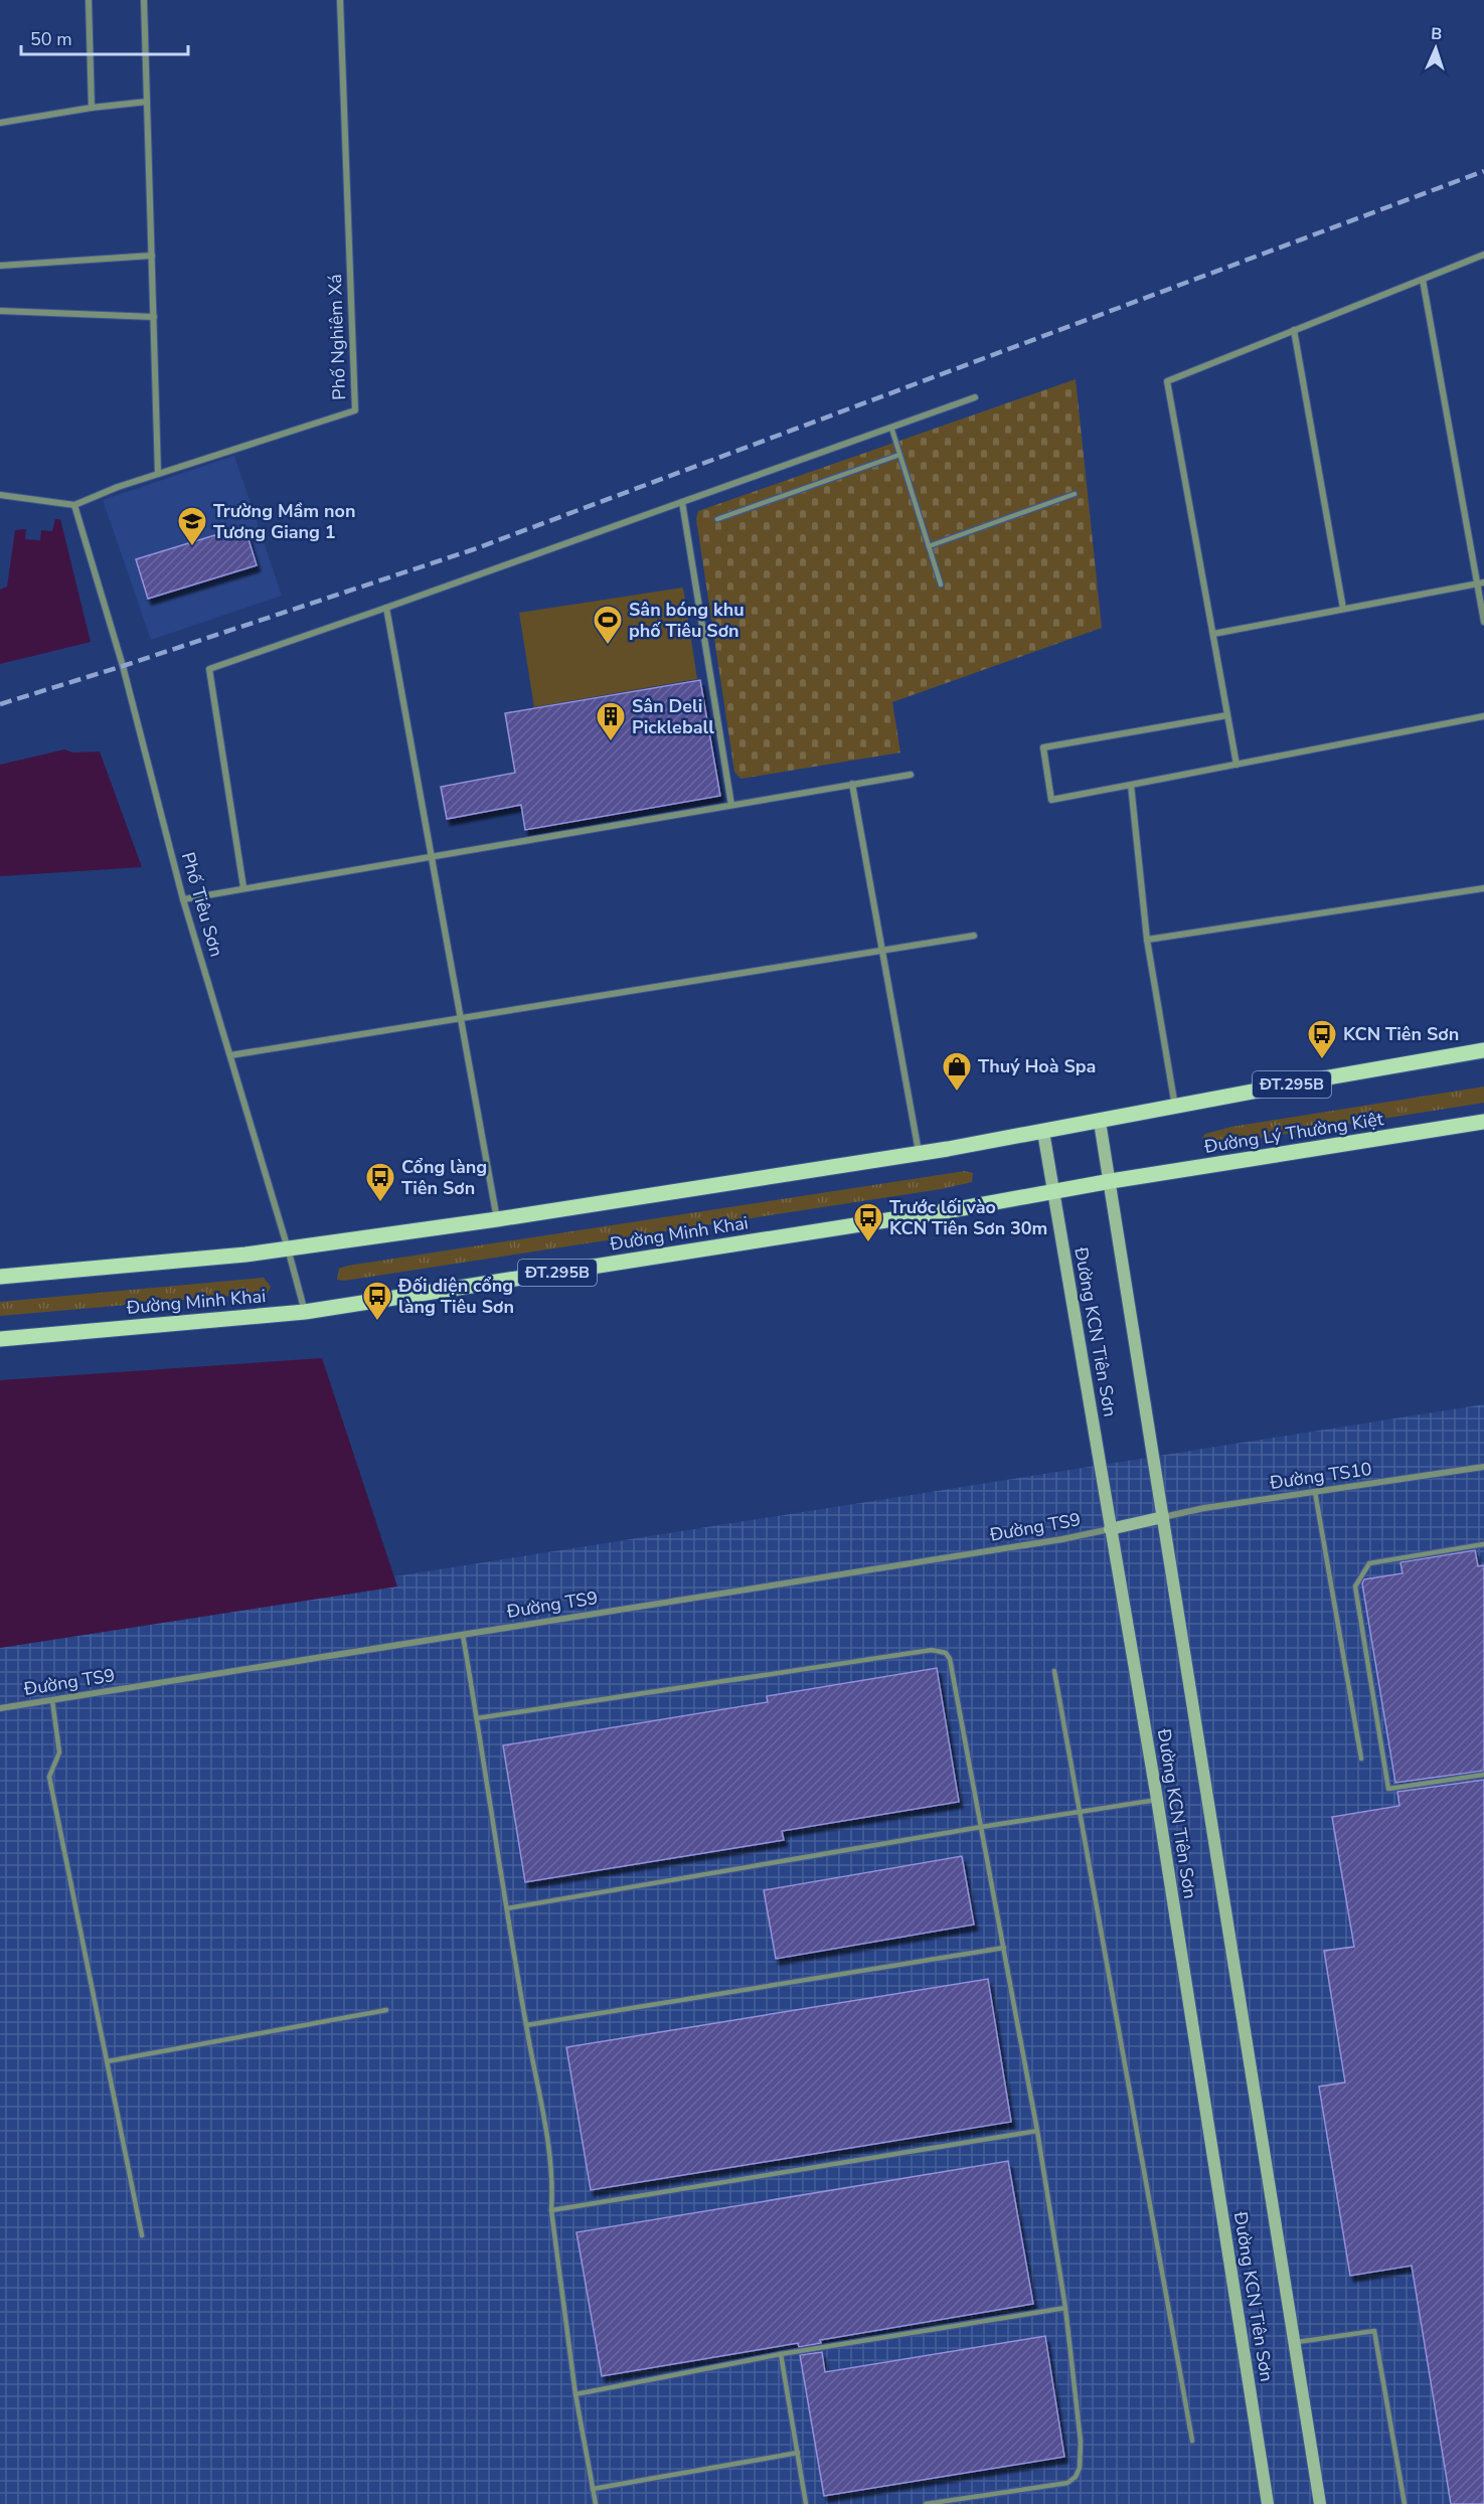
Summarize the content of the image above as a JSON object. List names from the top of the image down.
{
  "streets": {
    "main road": [
      "ĐT.295B",
      "Đường Lý Thường Kiệt",
      "Đường Minh Khai",
      "Đường KCN Tiên Sơn"
    ],
    "street": [
      "Phố Nghiêm Xá",
      "Phố Tiêu Sơn",
      "Đường TS10",
      "Đường TS9"
    ]
  },
  "crossings": [
    ["Phố Nghiêm Xá", "Phố Tiêu Sơn"],
    ["Phố Tiêu Sơn", "ĐT.295B"],
    ["Phố Tiêu Sơn", "Đường Minh Khai"],
    ["ĐT.295B", "Đường KCN Tiên Sơn"],
    ["Đường Lý Thường Kiệt", "Đường Minh Khai"],
    ["Đường Lý Thường Kiệt", "Đường KCN Tiên Sơn"],
    ["Đường Minh Khai", "Đường KCN Tiên Sơn"],
    ["Đường KCN Tiên Sơn", "Đường TS10"],
    ["Đường KCN Tiên Sơn", "Đường TS9"]
  ],
  "places": {
    "school or university": ["Trường Mầm non Tương Giang 1"],
    "sports": ["Sân bóng khu phố Tiêu Sơn"],
    "building": ["Sân Deli Pickleball"],
    "bus stop": [
      "KCN Tiên Sơn",
      "Cổng làng Tiên Sơn",
      "Trước lối vào KCN Tiên Sơn 30m",
      "Đối diện cổng làng Tiêu Sơn"
    ],
    "shop": ["Thuý Hoà Spa"]
  },
  "scale_bar": "50 m",
  "north": "top"
}
